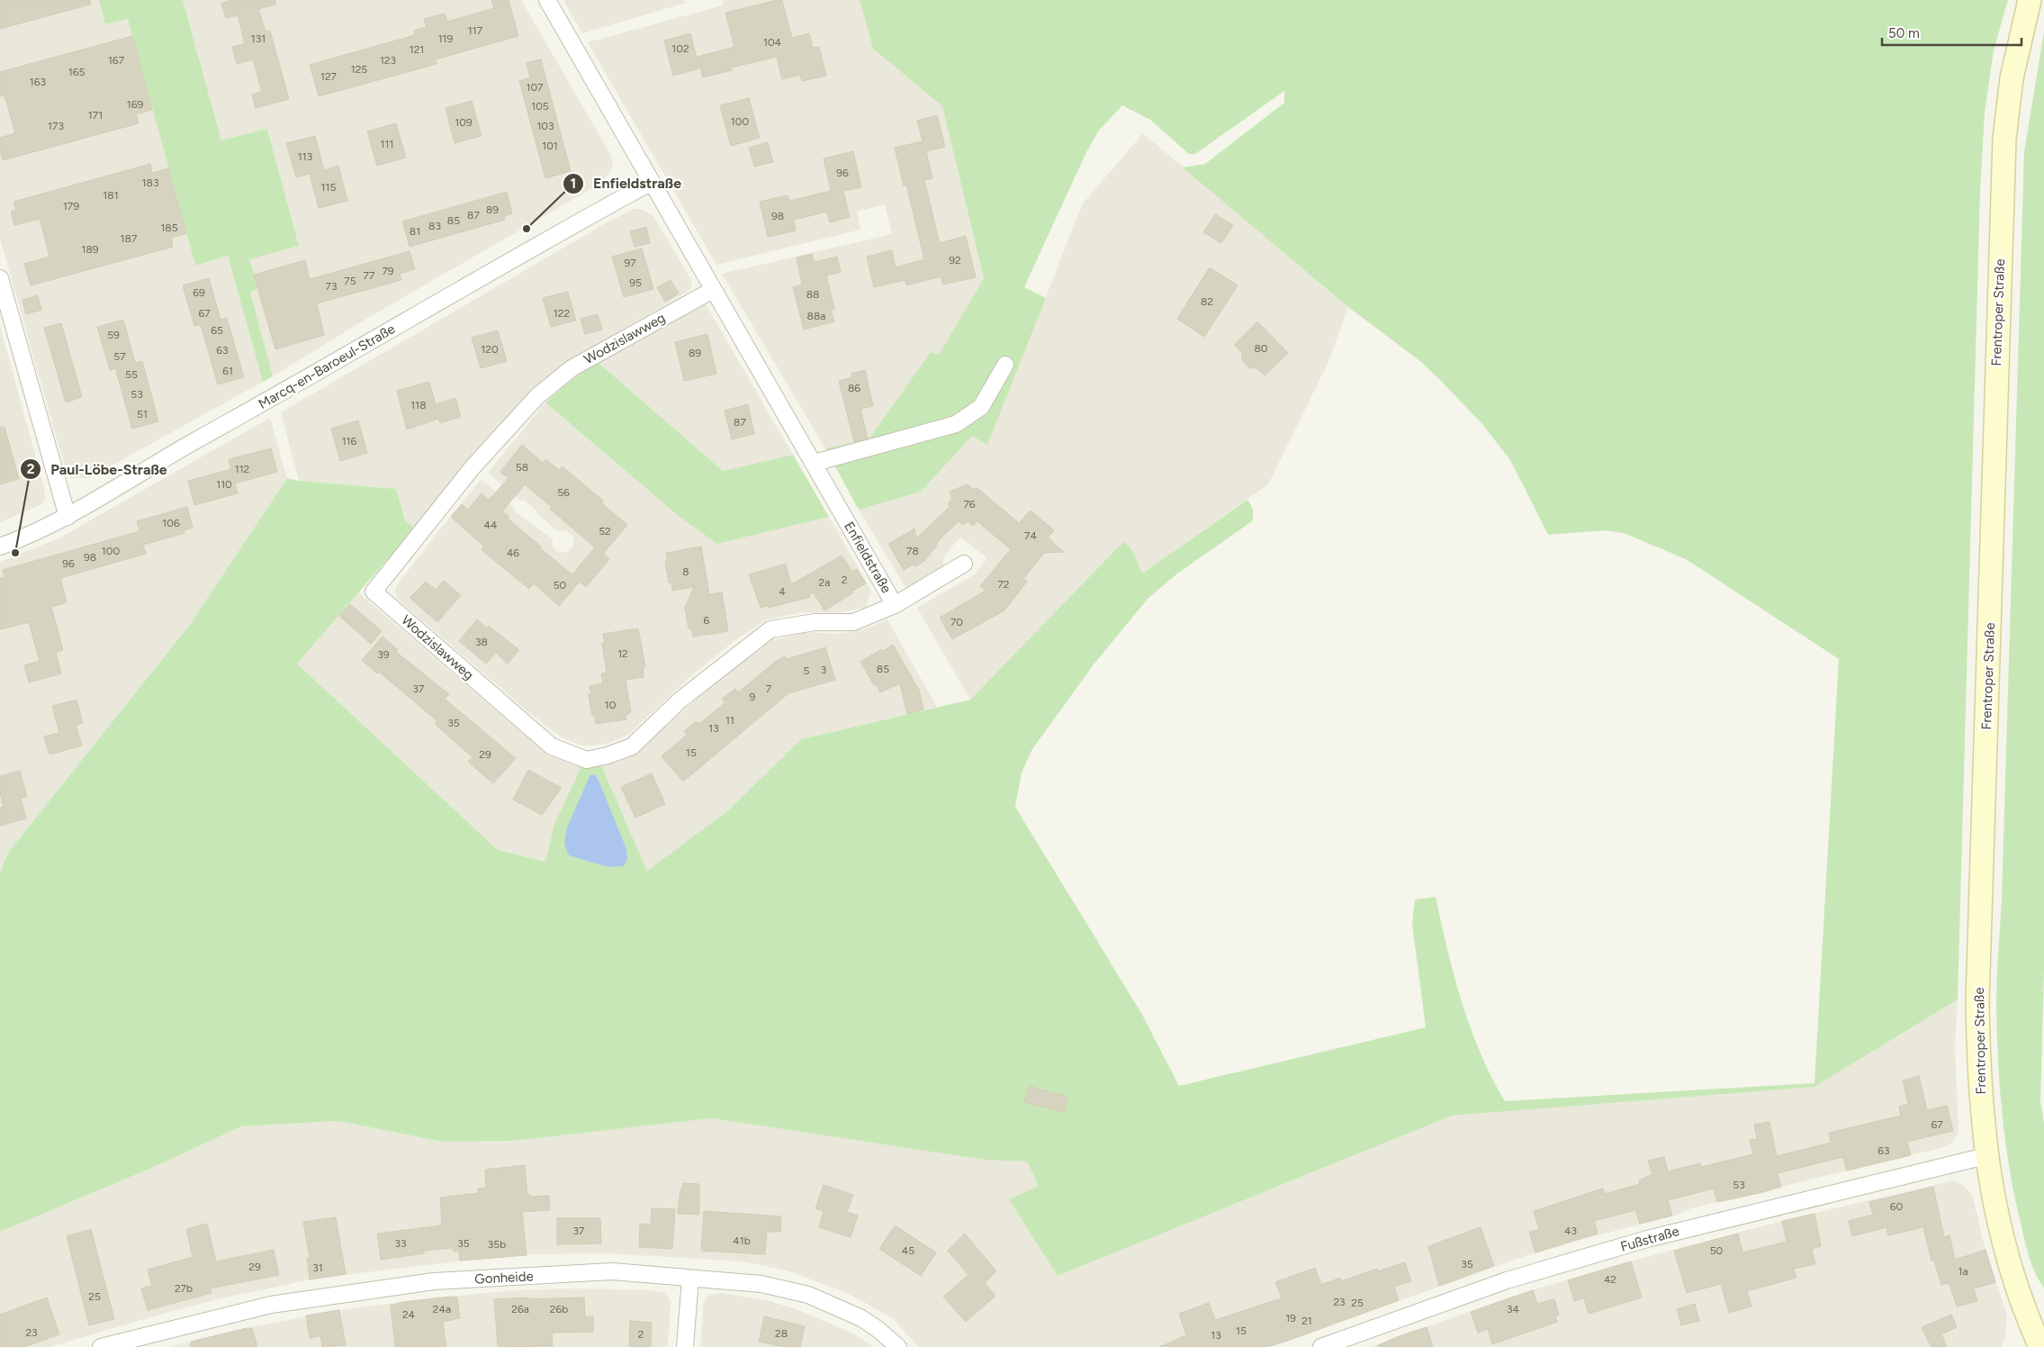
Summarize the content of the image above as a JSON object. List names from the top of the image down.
{
  "streets": {
    "main road": ["Frentroper Straße"],
    "street": [
      "Wodzislawweg",
      "Marcq-en-Baroeul-Straße",
      "Enfieldstraße",
      "Fußstraße",
      "Gonheide"
    ]
  },
  "crossings": [
    ["Frentroper Straße", "Fußstraße"],
    ["Wodzislawweg", "Enfieldstraße"],
    ["Marcq-en-Baroeul-Straße", "Enfieldstraße"]
  ],
  "places": ["Enfieldstraße", "Paul-Löbe-Straße"],
  "house_numbers": [
    "117",
    "131",
    "119",
    "104",
    "102",
    "121",
    "167",
    "123",
    "125",
    "165",
    "127",
    "163",
    "107",
    "169",
    "105",
    "171",
    "100",
    "109",
    "173",
    "103",
    "111",
    "101",
    "113",
    "96",
    "183",
    "115",
    "181",
    "179",
    "89",
    "87",
    "98",
    "85",
    "83",
    "185",
    "81",
    "187",
    "189",
    "92",
    "97",
    "79",
    "77",
    "75",
    "95",
    "73",
    "69",
    "88",
    "82",
    "67",
    "122",
    "88a",
    "65",
    "59",
    "80",
    "120",
    "63",
    "89",
    "57",
    "61",
    "55",
    "86",
    "53",
    "118",
    "51",
    "87",
    "116",
    "58",
    "112",
    "110",
    "56",
    "76",
    "106",
    "44",
    "52",
    "74",
    "100",
    "78",
    "46",
    "98",
    "96",
    "8",
    "2",
    "2a",
    "72",
    "50",
    "4",
    "6",
    "70",
    "38",
    "12",
    "39",
    "85",
    "3",
    "5",
    "37",
    "7",
    "9",
    "10",
    "11",
    "35",
    "13",
    "15",
    "29",
    "67",
    "63",
    "53",
    "60",
    "37",
    "43",
    "41b",
    "33",
    "35",
    "35b",
    "45",
    "50",
    "35",
    "29",
    "31",
    "1a",
    "42",
    "27b",
    "25",
    "23",
    "25",
    "24a",
    "26a",
    "26b",
    "34",
    "24",
    "19",
    "21",
    "15",
    "23",
    "28",
    "2",
    "13"
  ],
  "scale_bar": "50 m"
}
